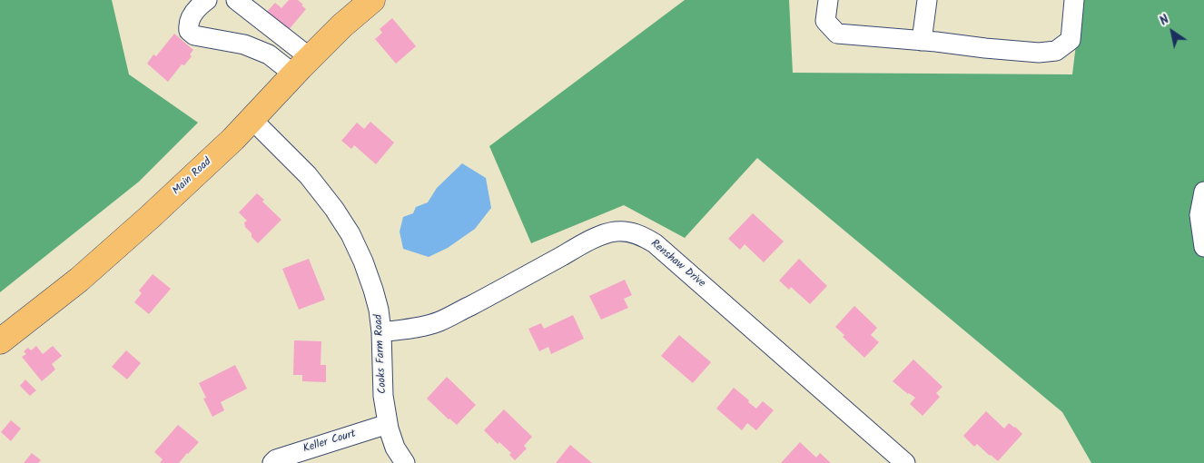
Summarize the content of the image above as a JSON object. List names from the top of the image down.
{
  "streets": {
    "main road": ["Main Road"],
    "street": ["Renshaw Drive", "Cooks Farm Road", "Keller Court"]
  },
  "crossings": [
    ["Main Road", "Cooks Farm Road"],
    ["Renshaw Drive", "Cooks Farm Road"],
    ["Cooks Farm Road", "Keller Court"]
  ],
  "north": "top left"
}
